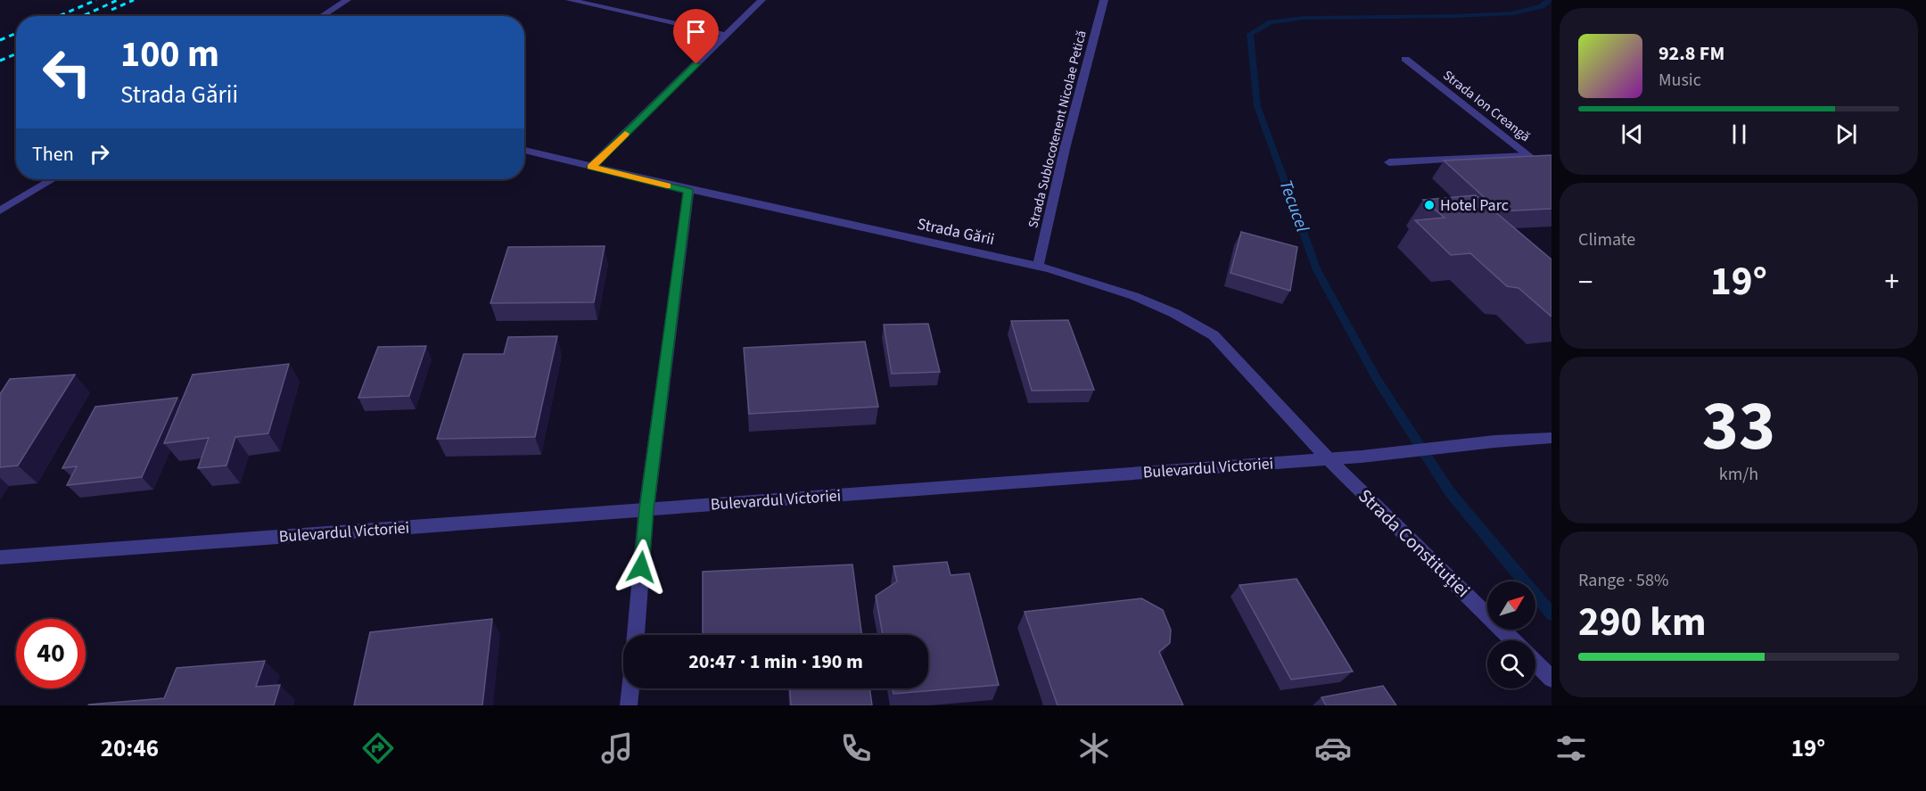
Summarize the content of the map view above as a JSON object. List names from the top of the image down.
{
  "streets": {
    "street": [
      "Strada Ion Creangă",
      "Strada Sublocotenent Nicolae Petică",
      "Strada Gării",
      "Bulevardul Victoriei",
      "Strada Constituției"
    ]
  },
  "crossings": [
    ["Strada Sublocotenent Nicolae Petică", "Strada Gării"],
    ["Strada Gării", "Bulevardul Victoriei"],
    ["Strada Gării", "Strada Constituției"],
    ["Bulevardul Victoriei", "Strada Constituției"]
  ],
  "water": ["Tecucel"],
  "places": ["Hotel Parc"],
  "north": "top right",
  "page": {
    "turn": ["100 m", "Strada Gării"],
    "song": ["92.8 FM", "Music"],
    "then": "Then",
    "tile": [
      "Climate",
      ["33", "km/h"],
      ["Range · 58%", "290 km"]
    ],
    "heat": ["−", "19°", "+"],
    "limit": "40",
    "trip": "20:47 · 1 min · 190 m",
    "tabs": ["20:46", "19°"]
  }
}
